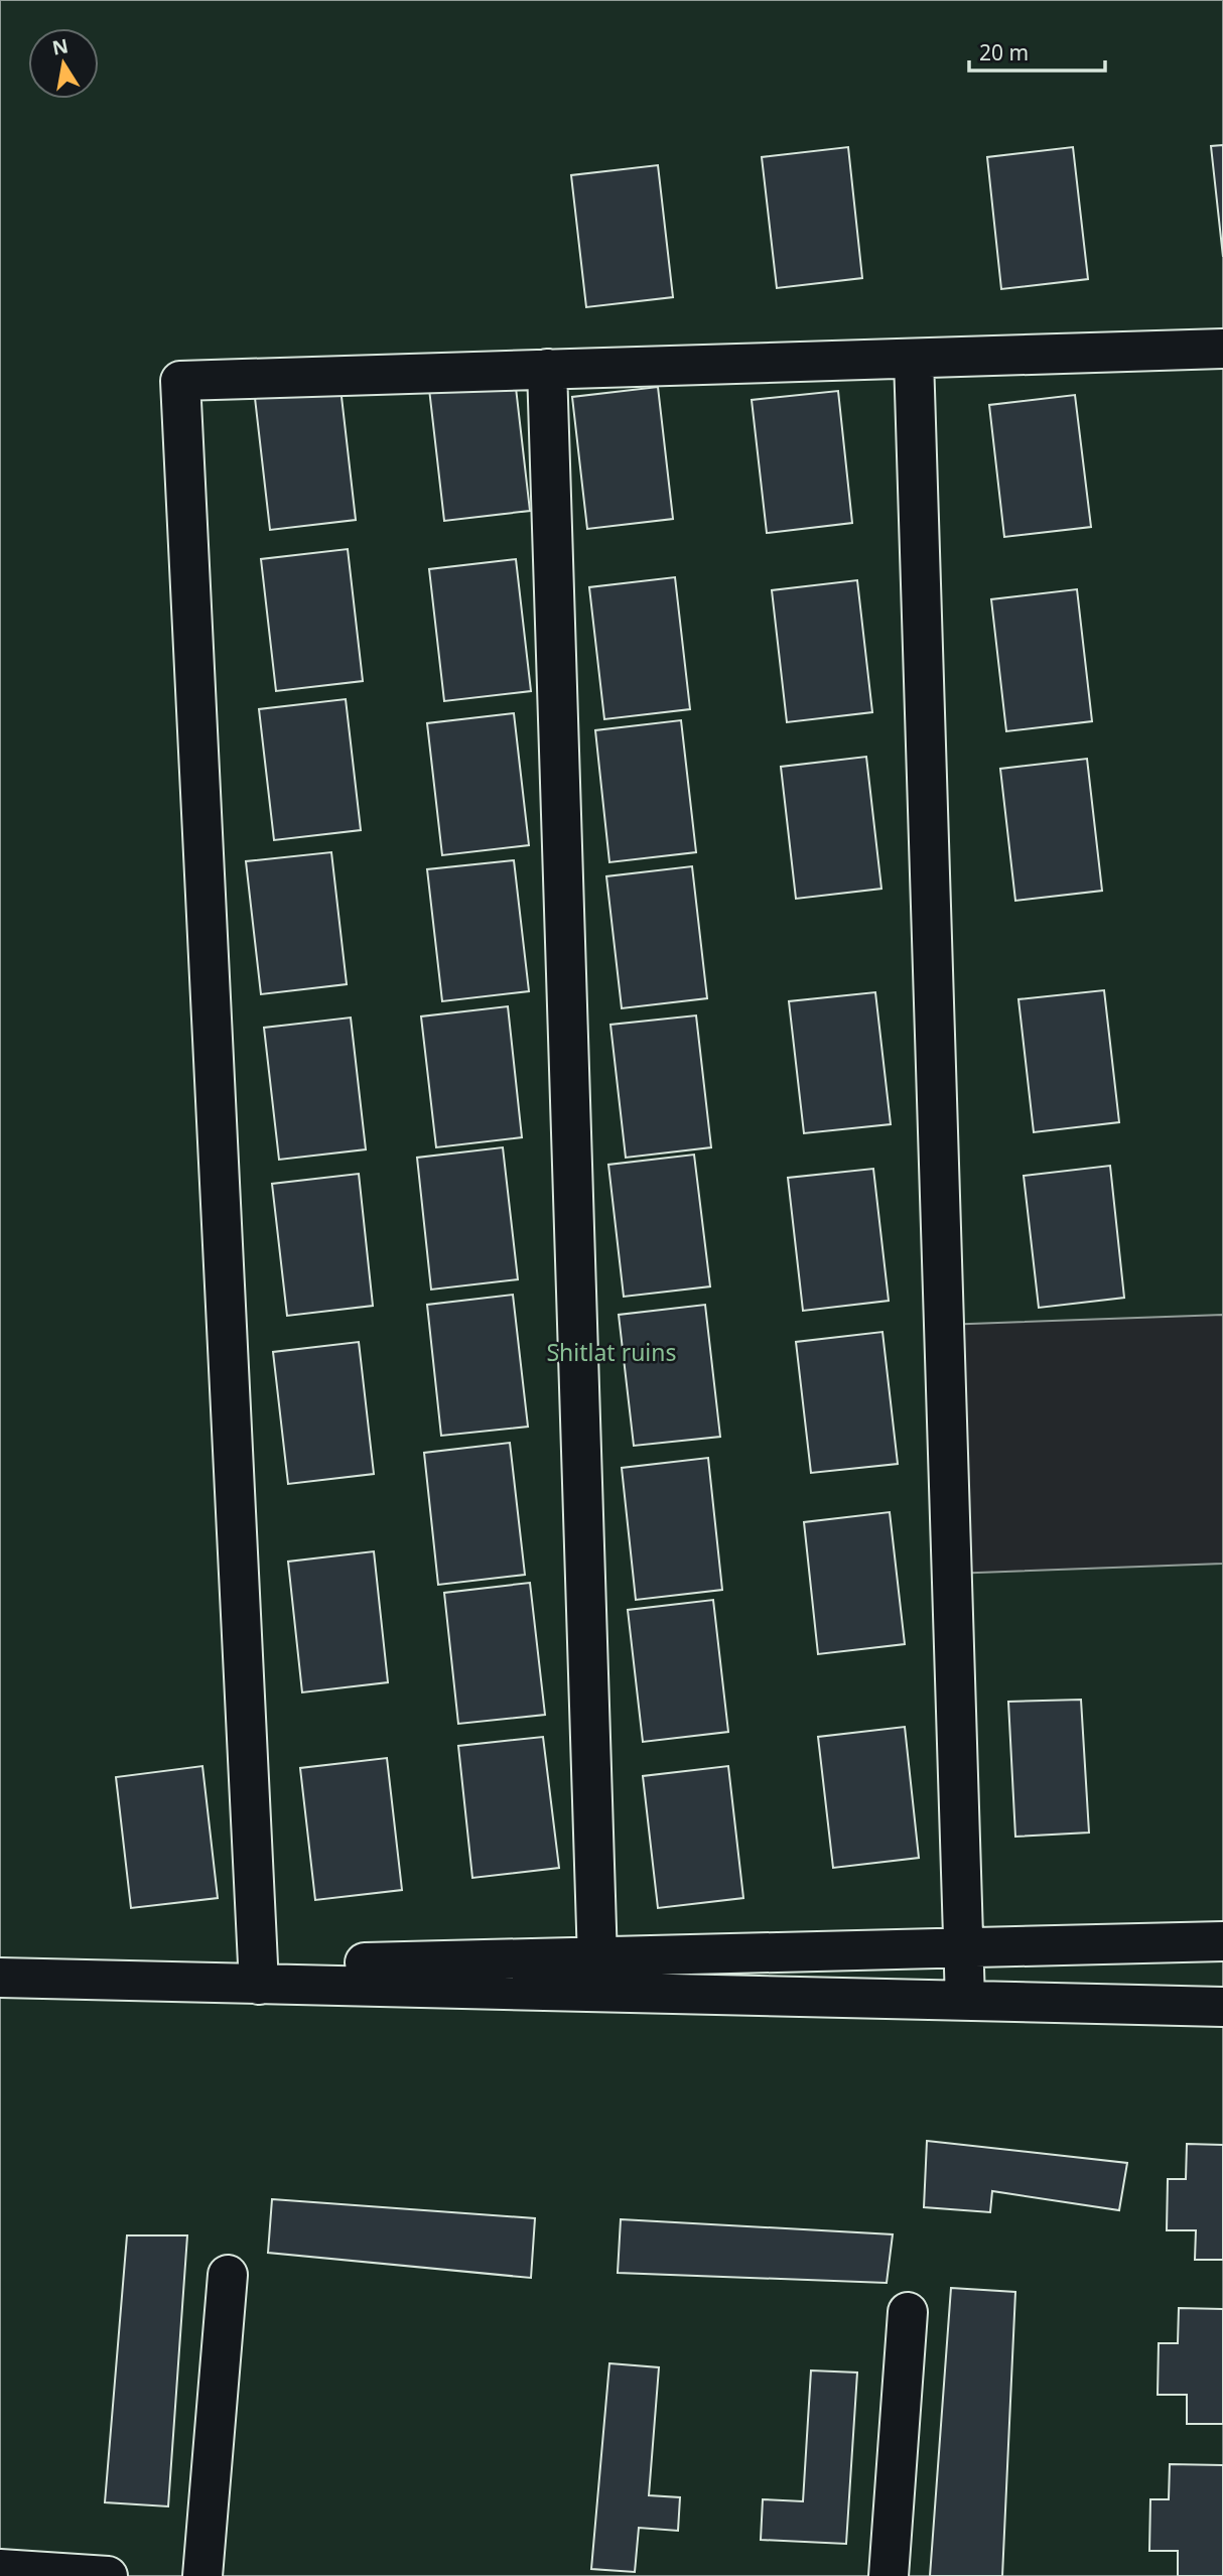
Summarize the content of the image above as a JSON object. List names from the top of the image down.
{
  "parks": ["Shitlat ruins"],
  "scale_bar": "20 m",
  "north": "top"
}
